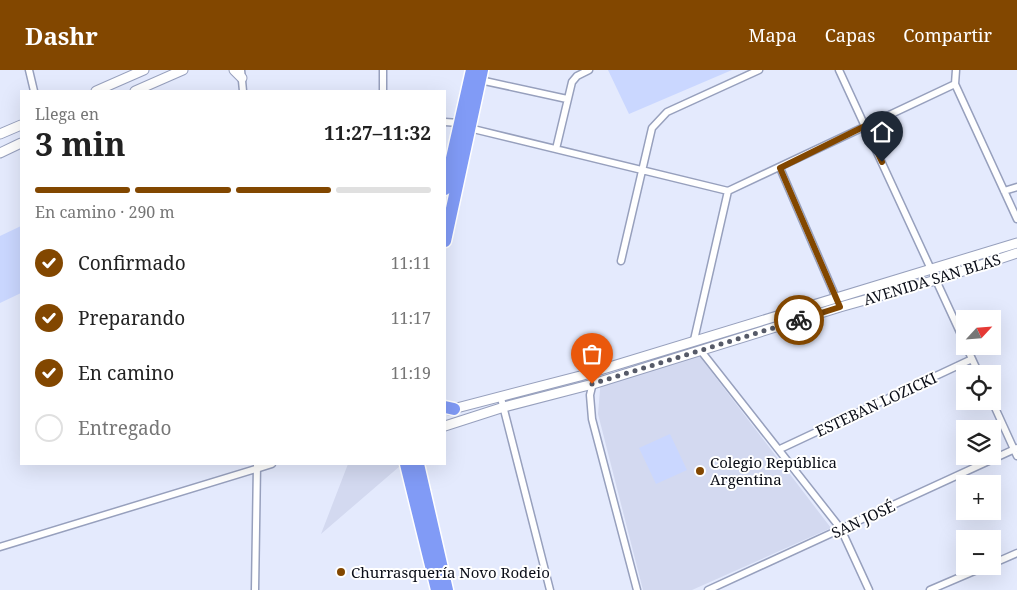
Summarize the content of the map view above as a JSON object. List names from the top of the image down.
{
  "streets": {
    "street": ["AVENIDA SAN BLAS", "ESTEBAN LOZICKI", "SAN JOSÉ"]
  },
  "places": ["Colegio República Argentina", "Churrasquería Novo Rodeio"],
  "north": "top right",
  "page": {
    "header": "Dashr",
    "nav": ["Mapa", "Capas", "Compartir"],
    "heading": ["3 min", "Llega en", "11:27–11:32"],
    "bar": "En camino · 290 m",
    "list": [
      ["Confirmado", "11:11"],
      ["Preparando", "11:17"],
      ["En camino", "11:19"],
      "Entregado"
    ],
    "map_buttons": ["+", "−"]
  }
}
